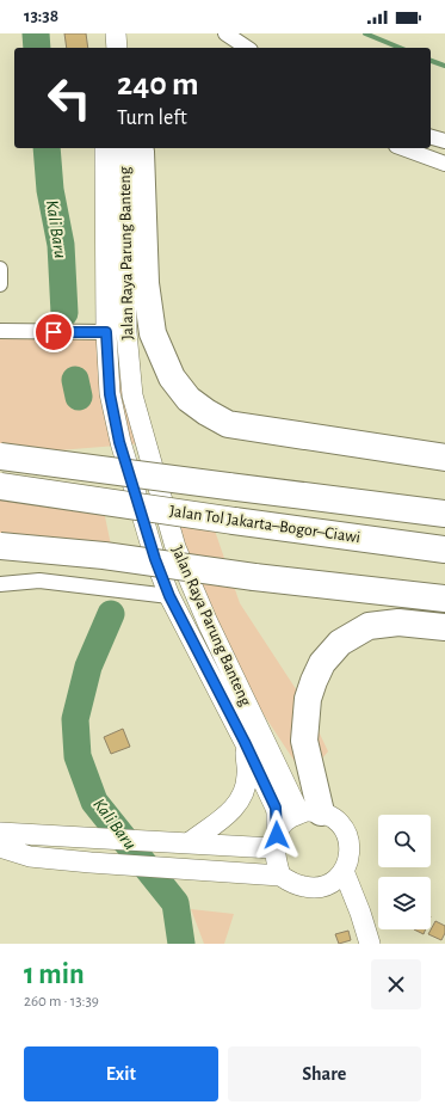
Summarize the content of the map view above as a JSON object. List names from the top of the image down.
{
  "streets": {
    "highway": ["Jalan Tol Jakarta–Bogor–Ciawi"],
    "main road": ["Jalan Raya Parung Banteng"]
  },
  "water": ["Kali Baru"],
  "page": {
    "status": "13:38",
    "turn": ["240 m", "Turn left"],
    "heading": ["1 min", "260 m · 13:39"],
    "buttons": ["Exit", "Share"]
  }
}
